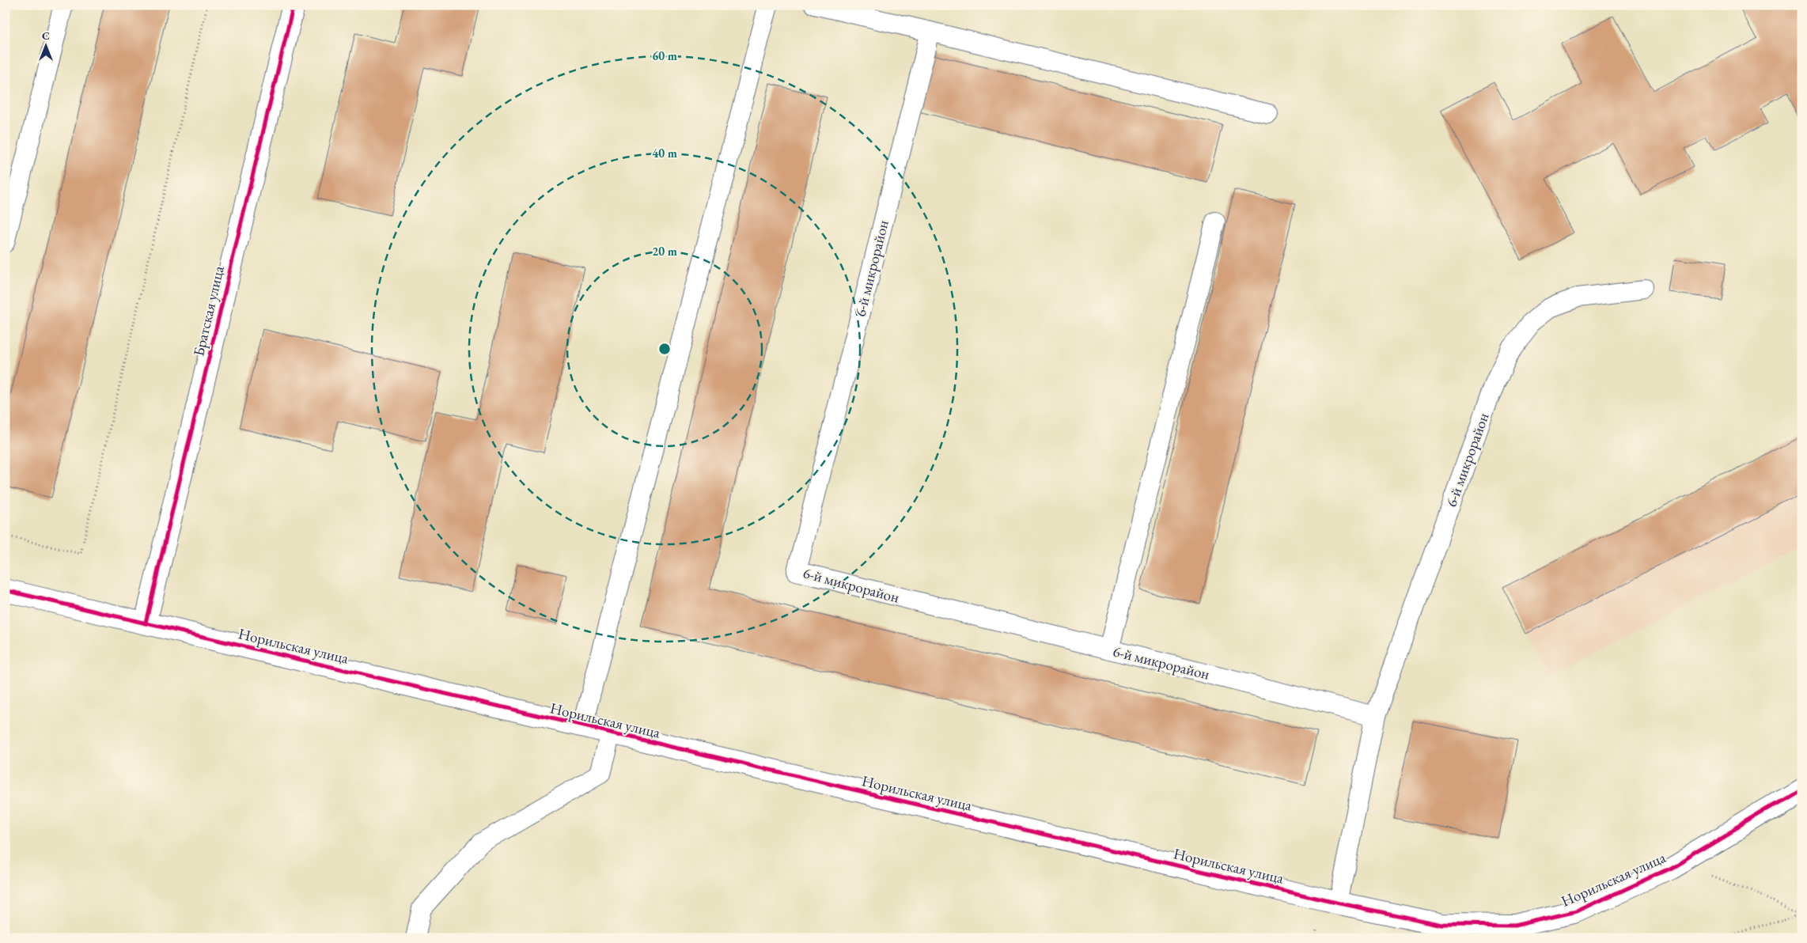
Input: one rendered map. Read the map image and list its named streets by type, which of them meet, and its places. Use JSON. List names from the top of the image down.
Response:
{
  "streets": {
    "street": ["Братская улица", "Норильская улица"],
    "lane": ["6-й микрорайон"]
  },
  "crossings": [
    ["6-й микрорайон", "Норильская улица"],
    ["Братская улица", "Норильская улица"]
  ],
  "north": "top",
  "rings": ["60 m", "40 m", "20 m"]
}
